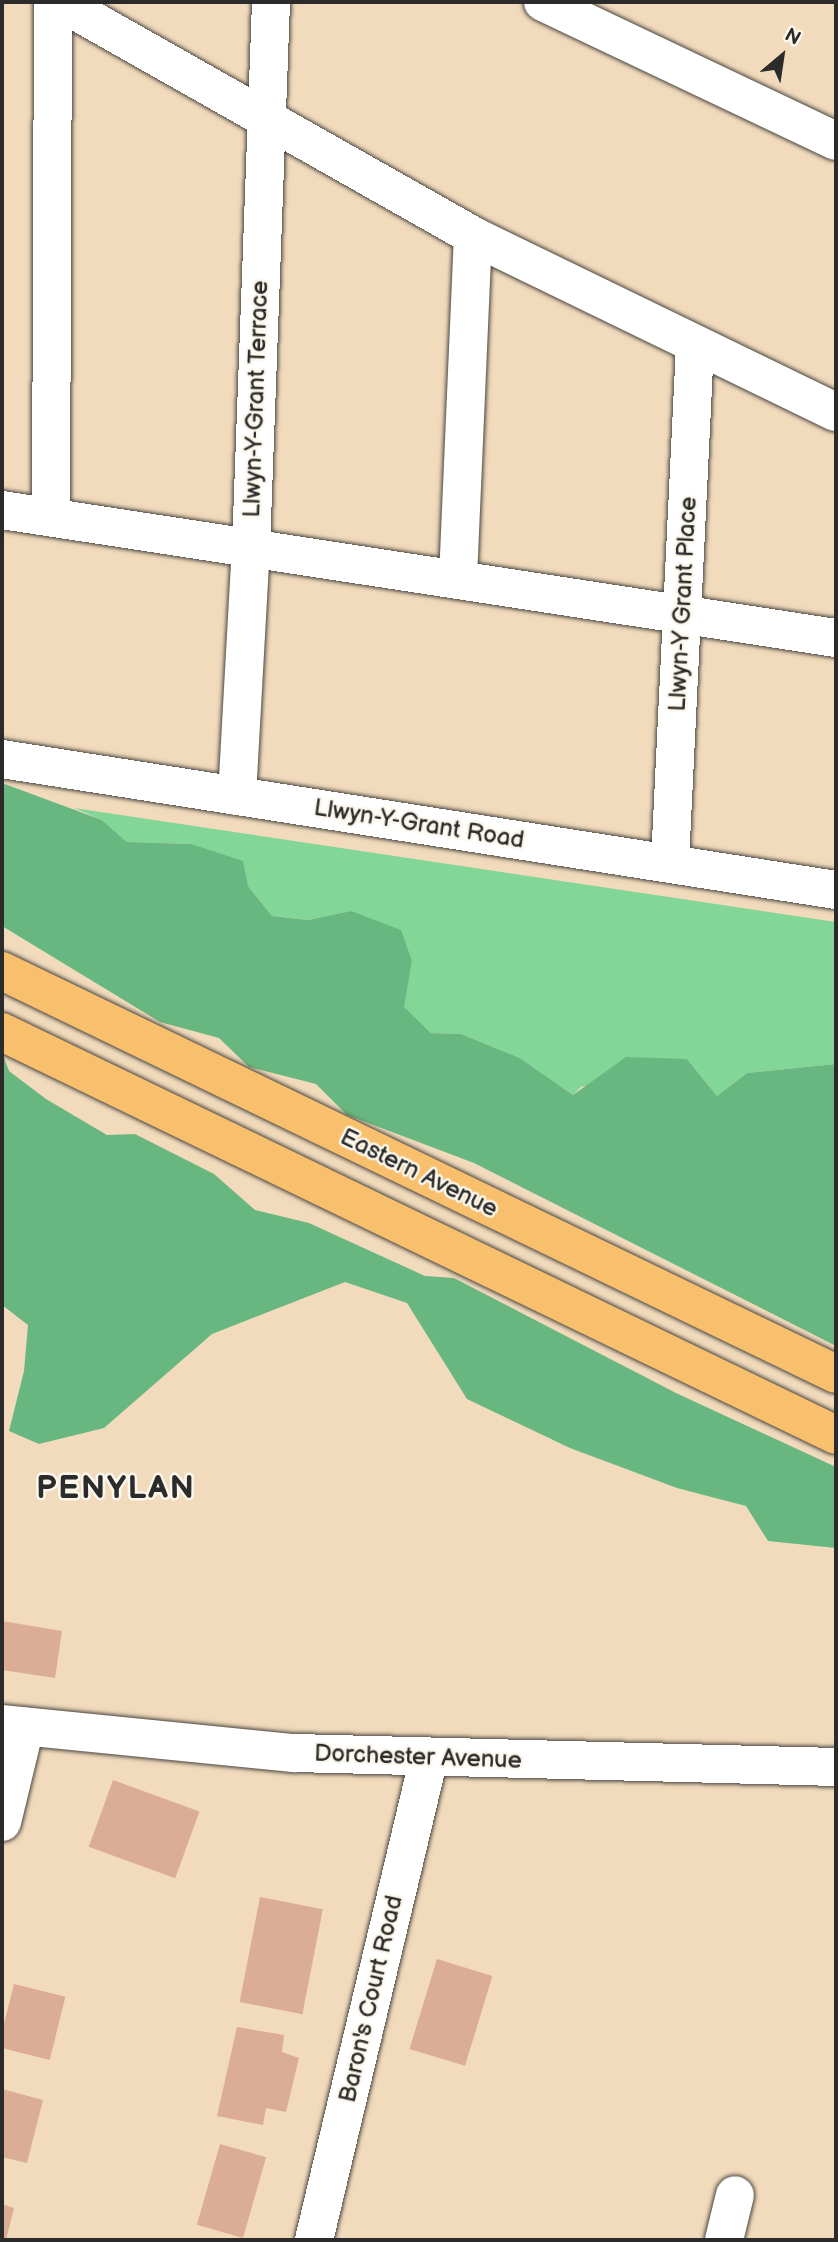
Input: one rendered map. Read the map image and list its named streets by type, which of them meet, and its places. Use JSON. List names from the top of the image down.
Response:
{
  "streets": {
    "highway": ["Eastern Avenue"],
    "street": [
      "Llwyn-Y-Grant Terrace",
      "Llwyn-Y Grant Place",
      "Llwyn-Y-Grant Road",
      "Dorchester Avenue",
      "Baron's Court Road"
    ]
  },
  "crossings": [
    ["Llwyn-Y-Grant Terrace", "Llwyn-Y-Grant Road"],
    ["Llwyn-Y Grant Place", "Llwyn-Y-Grant Road"],
    ["Dorchester Avenue", "Baron's Court Road"]
  ],
  "districts": ["PENYLAN"],
  "north": "top right"
}
